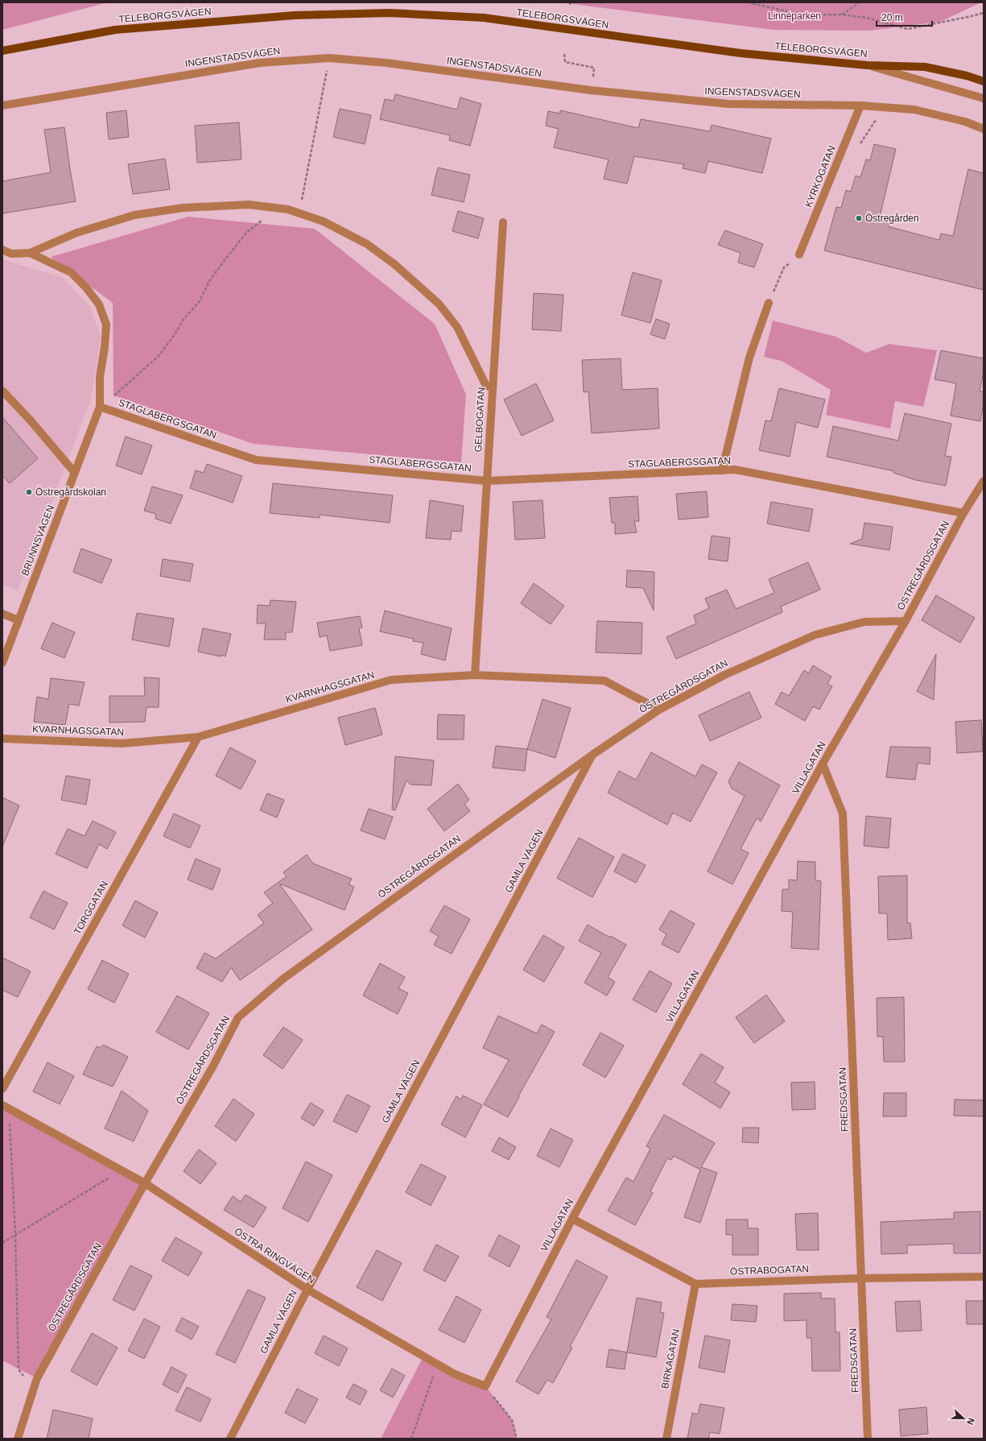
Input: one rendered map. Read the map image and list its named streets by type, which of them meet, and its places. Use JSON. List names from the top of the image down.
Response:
{
  "streets": {
    "main road": ["TELEBORGSVÄGEN"],
    "street": [
      "INGENSTADSVÄGEN",
      "KYRKOGATAN",
      "STAGLABERGSGATAN",
      "GELBOGATAN",
      "BRUNNSVÄGEN",
      "ÖSTREGÅRDSGATAN",
      "KVARNHAGSGATAN",
      "VILLAGATAN",
      "GAMLA VÄGEN",
      "TORGGATAN",
      "FREDSGATAN",
      "ÖSTRA RINGVÄGEN",
      "ÖSTRABOGATAN",
      "BIRKAGATAN"
    ]
  },
  "crossings": [
    ["INGENSTADSVÄGEN", "KYRKOGATAN"],
    ["STAGLABERGSGATAN", "GELBOGATAN"],
    ["STAGLABERGSGATAN", "BRUNNSVÄGEN"],
    ["STAGLABERGSGATAN", "ÖSTREGÅRDSGATAN"],
    ["GELBOGATAN", "KVARNHAGSGATAN"],
    ["ÖSTREGÅRDSGATAN", "KVARNHAGSGATAN"],
    ["ÖSTREGÅRDSGATAN", "VILLAGATAN"],
    ["ÖSTREGÅRDSGATAN", "GAMLA VÄGEN"],
    ["ÖSTREGÅRDSGATAN", "ÖSTRA RINGVÄGEN"],
    ["KVARNHAGSGATAN", "TORGGATAN"],
    ["VILLAGATAN", "FREDSGATAN"],
    ["VILLAGATAN", "ÖSTRA RINGVÄGEN"],
    ["VILLAGATAN", "ÖSTRABOGATAN"],
    ["GAMLA VÄGEN", "ÖSTRA RINGVÄGEN"],
    ["FREDSGATAN", "ÖSTRABOGATAN"],
    ["ÖSTRABOGATAN", "BIRKAGATAN"]
  ],
  "parks": ["Linnéparken"],
  "places": ["Östregården", "Östregårdskolan"],
  "scale_bar": "20 m",
  "north": "right"
}
